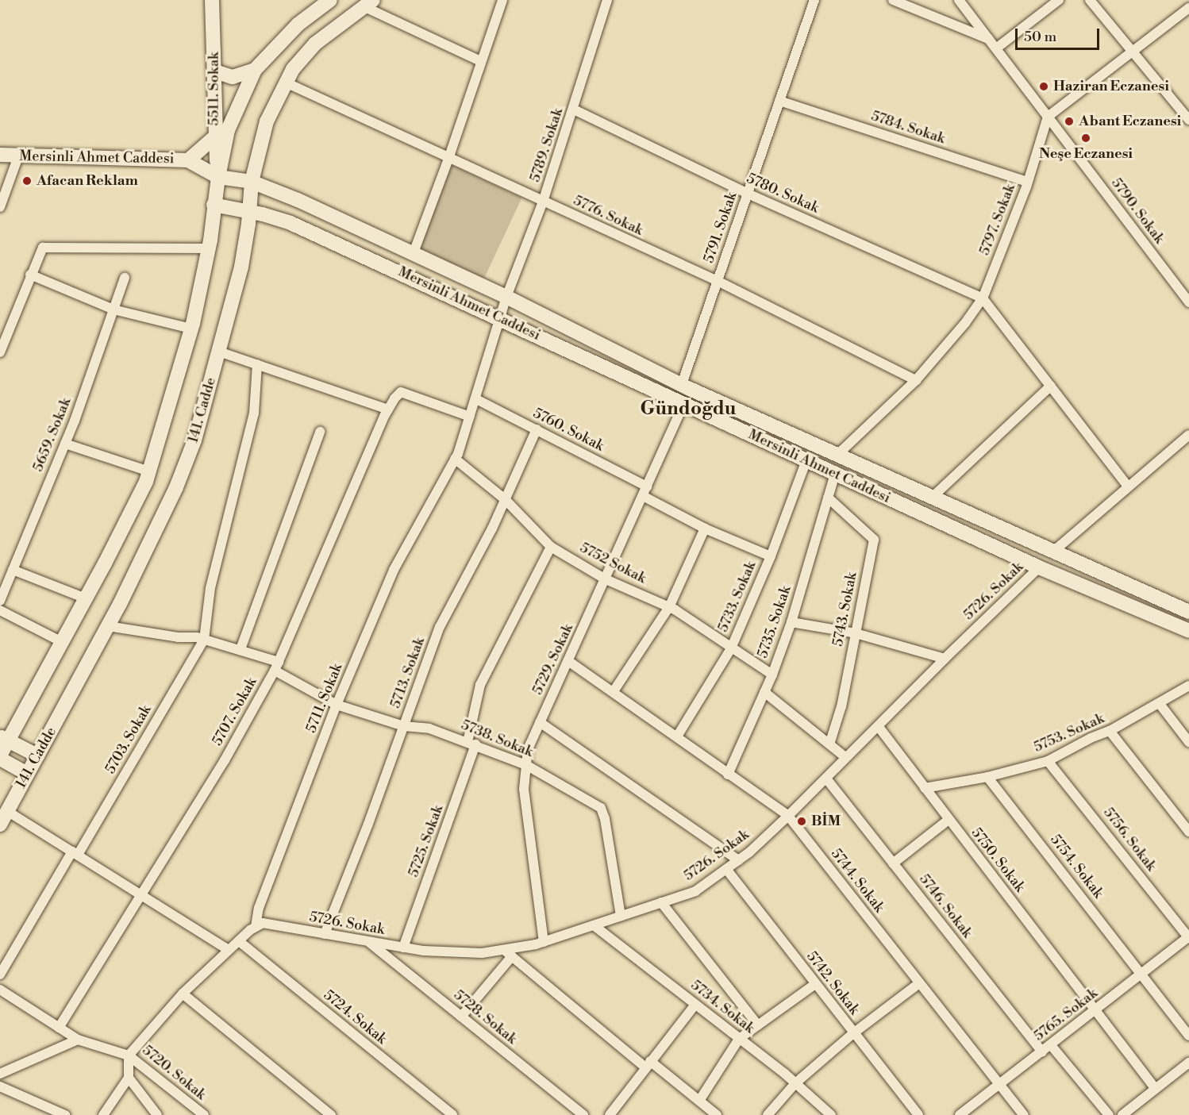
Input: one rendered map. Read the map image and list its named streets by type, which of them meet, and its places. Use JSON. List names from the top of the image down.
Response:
{
  "streets": {
    "street": [
      "5511. Sokak",
      "5784. Sokak",
      "5789. Sokak",
      "Mersinli Ahmet Caddesi",
      "5780. Sokak",
      "5790. Sokak",
      "5776. Sokak",
      "5797. Sokak",
      "5791. Sokak",
      "141. Cadde",
      "5760. Sokak",
      "5659. Sokak",
      "5752 Sokak",
      "5726. Sokak",
      "5733. Sokak",
      "5743. Sokak",
      "5735. Sokak",
      "5729. Sokak",
      "5713. Sokak",
      "5711. Sokak",
      "5707. Sokak",
      "5753. Sokak",
      "5738. Sokak",
      "5703. Sokak",
      "5756. Sokak",
      "5725. Sokak",
      "5750. Sokak",
      "5754. Sokak",
      "5744. Sokak",
      "5746. Sokak",
      "5742. Sokak",
      "5734. Sokak",
      "5765. Sokak",
      "5724. Sokak",
      "5728. Sokak",
      "5720. Sokak"
    ]
  },
  "crossings": [
    ["5511. Sokak", "Mersinli Ahmet Caddesi"],
    ["5784. Sokak", "5797. Sokak"],
    ["5784. Sokak", "5791. Sokak"],
    ["5789. Sokak", "Mersinli Ahmet Caddesi"],
    ["5789. Sokak", "5780. Sokak"],
    ["5789. Sokak", "5776. Sokak"],
    ["5789. Sokak", "5711. Sokak"],
    ["Mersinli Ahmet Caddesi", "5797. Sokak"],
    ["Mersinli Ahmet Caddesi", "5791. Sokak"],
    ["Mersinli Ahmet Caddesi", "141. Cadde"],
    ["Mersinli Ahmet Caddesi", "5726. Sokak"],
    ["Mersinli Ahmet Caddesi", "5733. Sokak"],
    ["Mersinli Ahmet Caddesi", "5735. Sokak"],
    ["Mersinli Ahmet Caddesi", "5729. Sokak"],
    ["Mersinli Ahmet Caddesi", "5711. Sokak"],
    ["5780. Sokak", "5797. Sokak"],
    ["5780. Sokak", "5791. Sokak"],
    ["5790. Sokak", "5797. Sokak"],
    ["5776. Sokak", "5797. Sokak"],
    ["5776. Sokak", "5791. Sokak"],
    ["5776. Sokak", "141. Cadde"],
    ["141. Cadde", "5738. Sokak"],
    ["5760. Sokak", "5733. Sokak"],
    ["5760. Sokak", "5729. Sokak"],
    ["5760. Sokak", "5713. Sokak"],
    ["5760. Sokak", "5711. Sokak"],
    ["5752 Sokak", "5733. Sokak"],
    ["5752 Sokak", "5735. Sokak"],
    ["5752 Sokak", "5729. Sokak"],
    ["5752 Sokak", "5713. Sokak"],
    ["5752 Sokak", "5711. Sokak"],
    ["5752 Sokak", "5725. Sokak"],
    ["5726. Sokak", "5729. Sokak"],
    ["5726. Sokak", "5713. Sokak"],
    ["5726. Sokak", "5711. Sokak"],
    ["5726. Sokak", "5738. Sokak"],
    ["5726. Sokak", "5725. Sokak"],
    ["5726. Sokak", "5750. Sokak"],
    ["5726. Sokak", "5744. Sokak"],
    ["5726. Sokak", "5746. Sokak"],
    ["5726. Sokak", "5742. Sokak"],
    ["5726. Sokak", "5734. Sokak"],
    ["5726. Sokak", "5728. Sokak"],
    ["5733. Sokak", "5744. Sokak"],
    ["5743. Sokak", "5735. Sokak"],
    ["5735. Sokak", "5744. Sokak"],
    ["5729. Sokak", "5738. Sokak"],
    ["5729. Sokak", "5744. Sokak"],
    ["5713. Sokak", "5738. Sokak"],
    ["5711. Sokak", "5707. Sokak"],
    ["5711. Sokak", "5738. Sokak"],
    ["5707. Sokak", "5738. Sokak"],
    ["5707. Sokak", "5720. Sokak"],
    ["5753. Sokak", "5756. Sokak"],
    ["5753. Sokak", "5750. Sokak"],
    ["5753. Sokak", "5754. Sokak"],
    ["5738. Sokak", "5703. Sokak"],
    ["5738. Sokak", "5725. Sokak"],
    ["5756. Sokak", "5765. Sokak"],
    ["5750. Sokak", "5765. Sokak"],
    ["5754. Sokak", "5765. Sokak"],
    ["5744. Sokak", "5765. Sokak"],
    ["5746. Sokak", "5765. Sokak"]
  ],
  "districts": ["Gündoğdu"],
  "places": [
    "Haziran Eczanesi",
    "Abant Eczanesi",
    "Neşe Eczanesi",
    "Afacan Reklam",
    "BİM"
  ],
  "scale_bar": "50 m"
}
